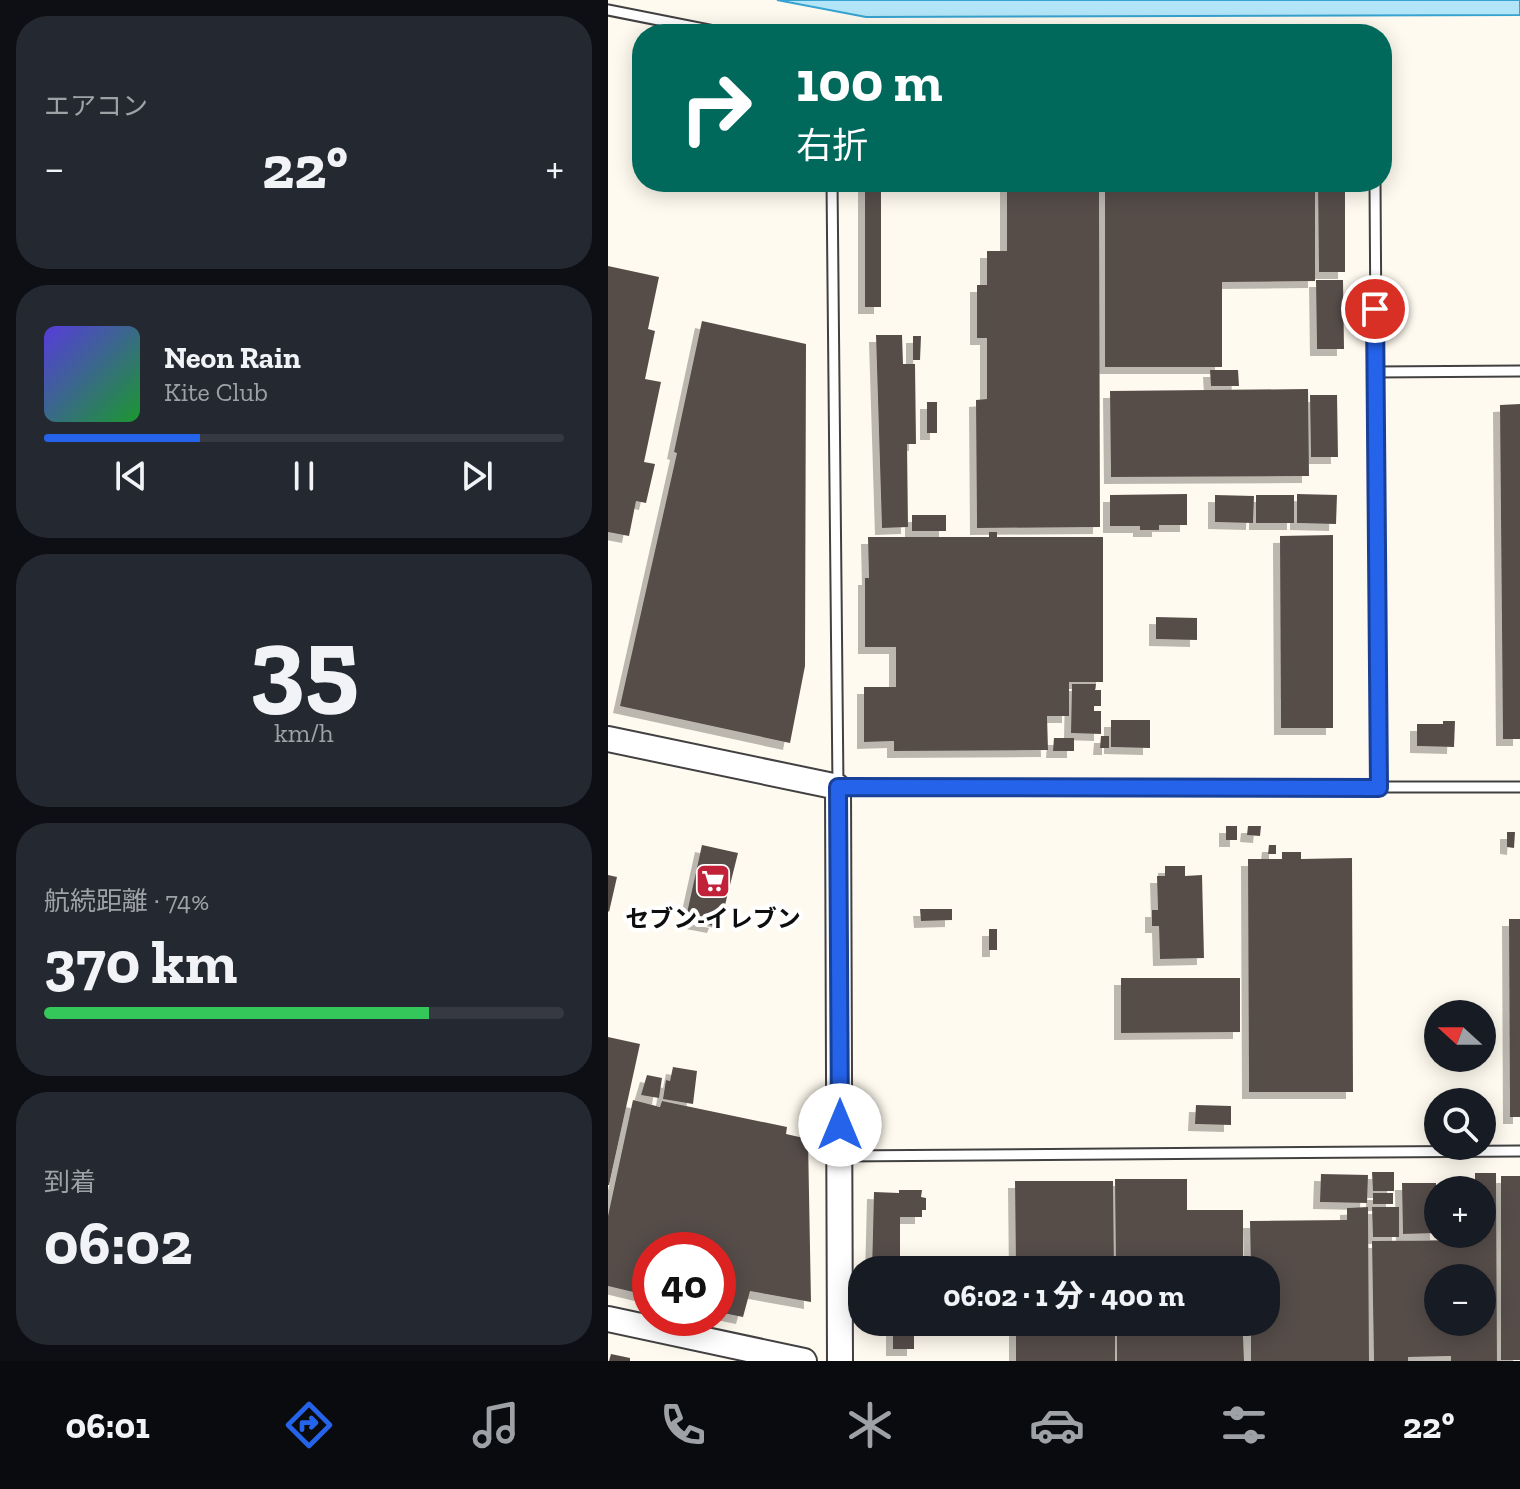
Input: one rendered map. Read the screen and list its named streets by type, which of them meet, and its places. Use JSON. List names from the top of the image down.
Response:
{
  "places": {
    "supermarket": ["セブン-イレブン"]
  },
  "north": "left",
  "page": {
    "tile": [
      "エアコン",
      ["35", "km/h"],
      ["航続距離 · 74%", "370 km"],
      ["到着", "06:02"]
    ],
    "turn": ["100 m", "右折"],
    "heat": ["−", "22°", "+"],
    "song": ["Neon Rain", "Kite Club"],
    "map_buttons": ["+", "−"],
    "limit": "40",
    "trip": "06:02 · 1 分 · 400 m",
    "tabs": ["06:01", "22°"]
  }
}
